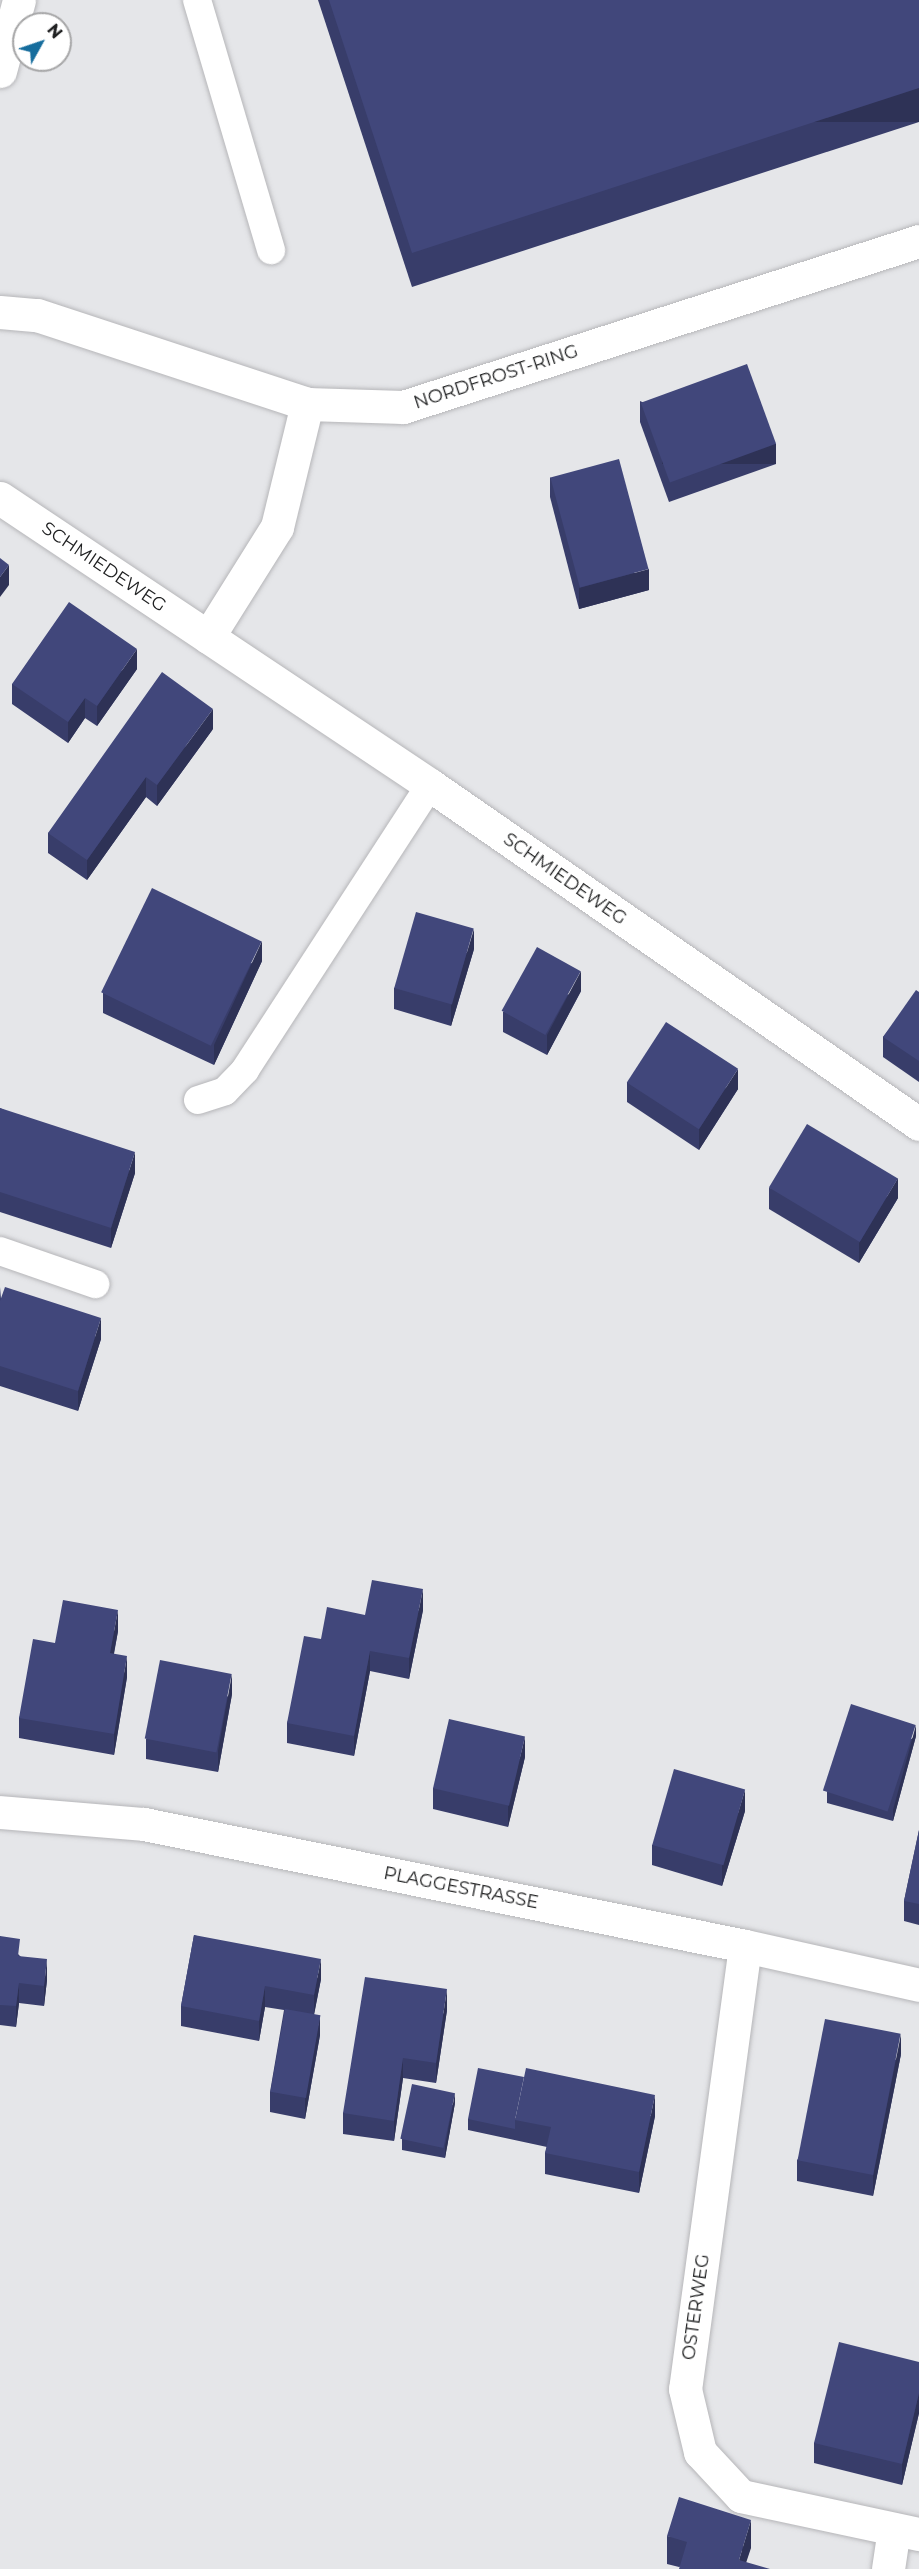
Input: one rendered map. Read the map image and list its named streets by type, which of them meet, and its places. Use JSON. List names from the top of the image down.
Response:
{
  "streets": {
    "street": [
      "NORDFROST-RING",
      "SCHMIEDEWEG",
      "PLAGGESTRASSE",
      "OSTERWEG"
    ]
  },
  "crossings": [
    ["PLAGGESTRASSE", "OSTERWEG"]
  ],
  "north": "top right"
}
